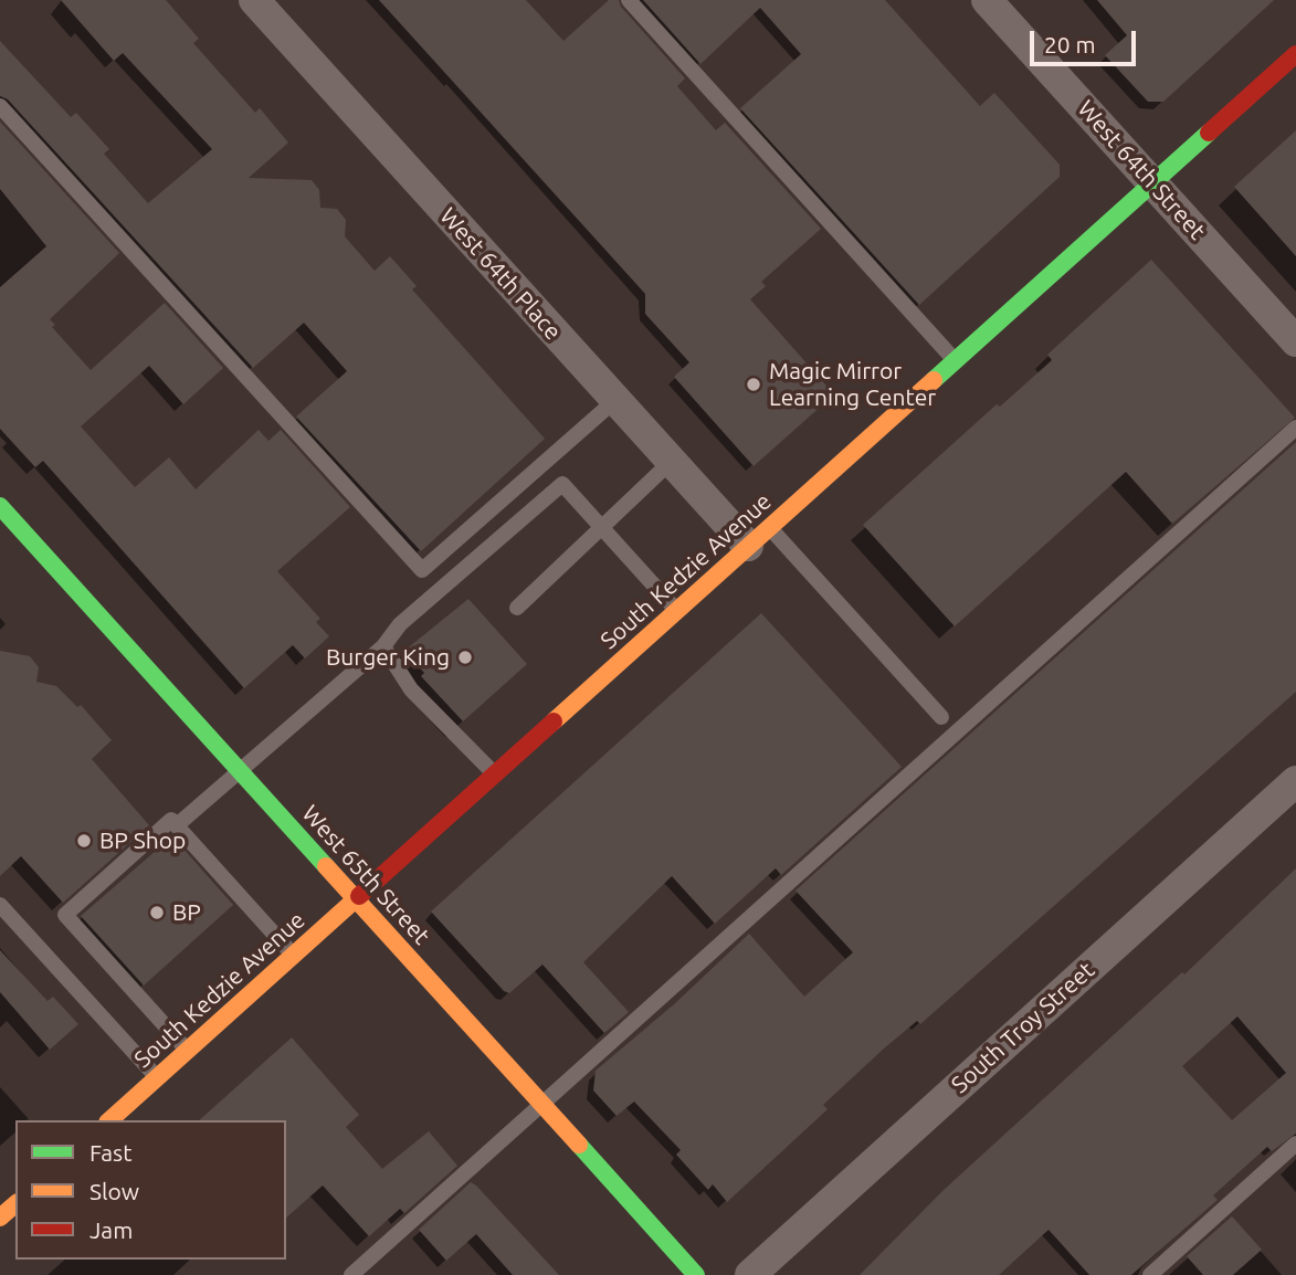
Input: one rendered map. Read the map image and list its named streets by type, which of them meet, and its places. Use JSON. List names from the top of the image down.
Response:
{
  "streets": {
    "main road": ["South Kedzie Avenue", "West 65th Street"],
    "street": ["West 64th Street", "West 64th Place", "South Troy Street"]
  },
  "crossings": [
    ["West 64th Street", "South Kedzie Avenue"],
    ["West 64th Place", "South Kedzie Avenue"],
    ["South Kedzie Avenue", "West 65th Street"]
  ],
  "places": [
    "Magic Mirror Learning Center",
    "Burger King",
    "BP Shop",
    "BP"
  ],
  "legend": ["Fast", "Slow", "Jam"],
  "scale_bar": "20 m"
}
